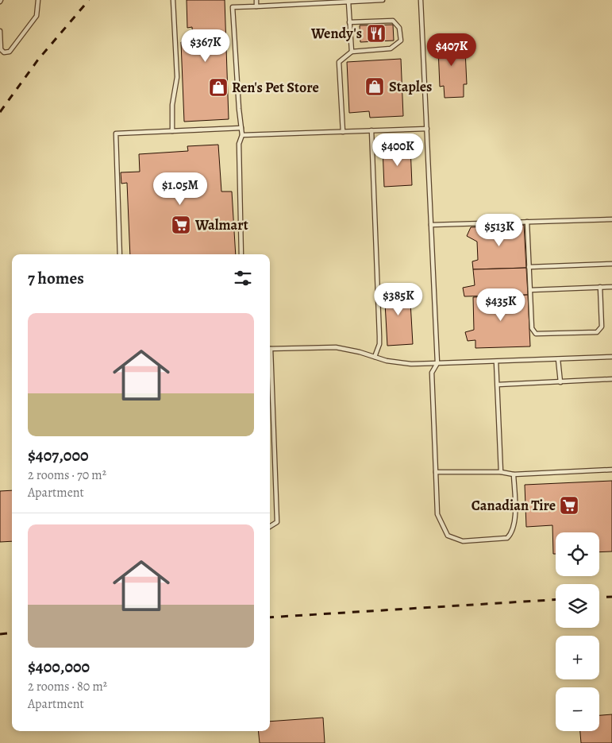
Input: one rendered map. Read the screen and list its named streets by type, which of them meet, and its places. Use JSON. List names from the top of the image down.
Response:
{
  "places": {
    "restaurant": ["Wendy's"],
    "shop": ["Staples", "Ren's Pet Store"],
    "supermarket": ["Walmart", "Canadian Tire"]
  },
  "page": {
    "price": [
      "$367K",
      "$407K",
      "$400K",
      "$1.05M",
      "$513K",
      "$385K",
      "$435K"
    ],
    "heading": "7 homes",
    "list": [
      {
        "name": "$407,000",
        "note": "2 rooms · 70 m² · Apartment"
      },
      {
        "name": "$400,000",
        "note": "2 rooms · 80 m² · Apartment"
      }
    ],
    "map_buttons": ["+", "−"]
  }
}
